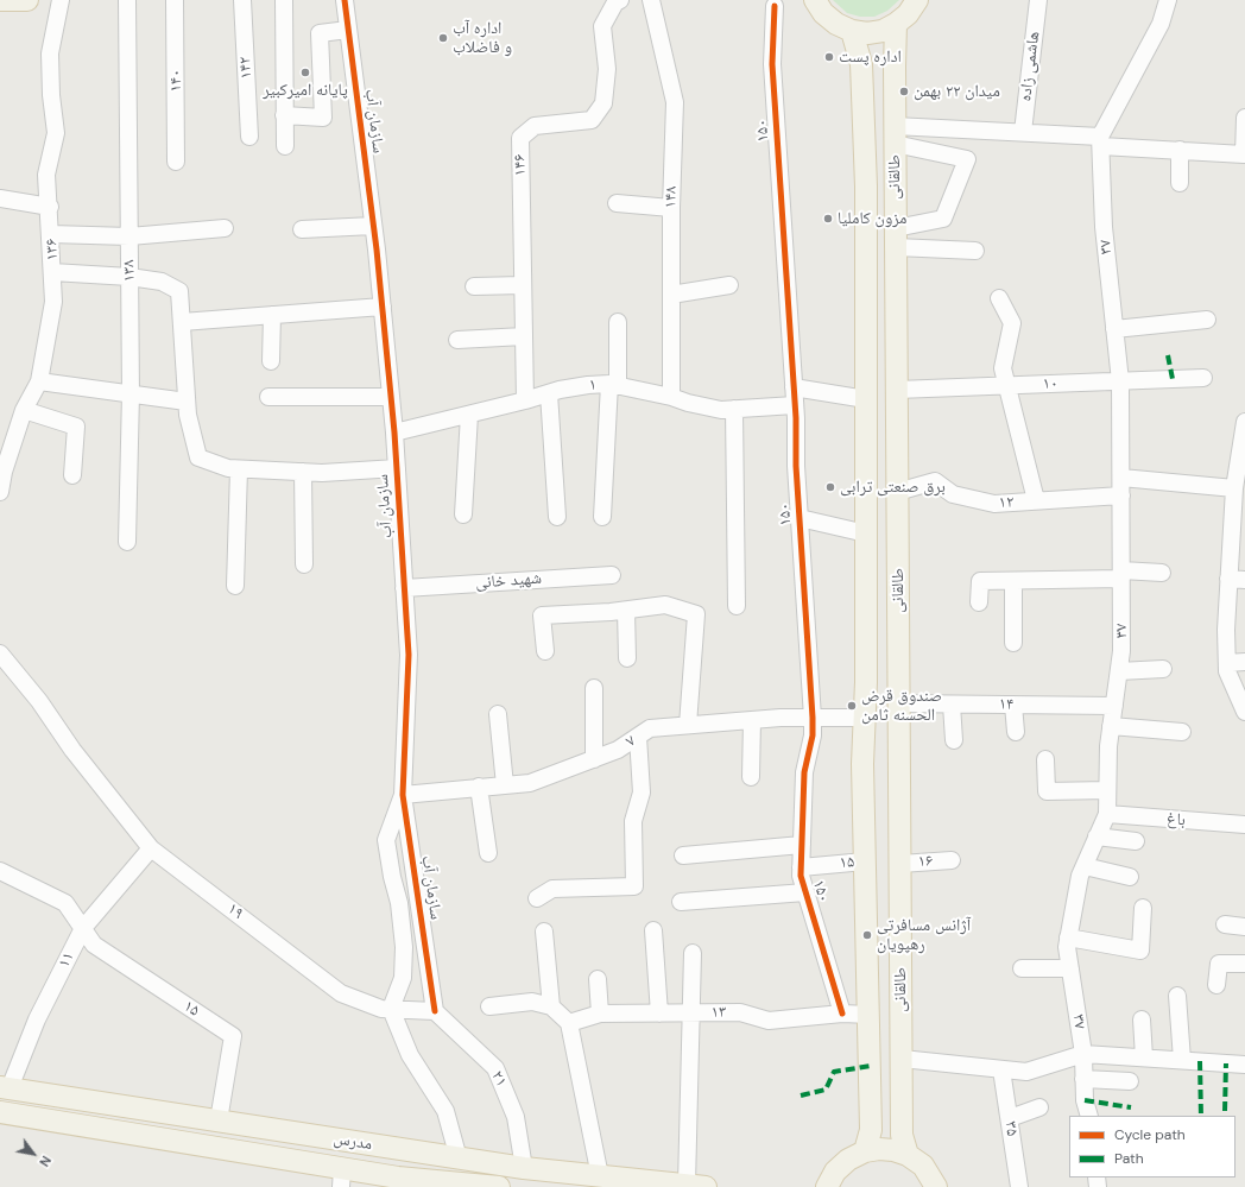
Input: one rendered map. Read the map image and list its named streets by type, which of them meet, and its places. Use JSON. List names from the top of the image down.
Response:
{
  "streets": {
    "main road": ["طالقانی", "مدرس"],
    "street": [
      "هاشمی زاده",
      "۱۴۲",
      "۱۴۰",
      "سازمان آب",
      "۱۵۰",
      "۱۴۶",
      "۱۴۸",
      "۳۷",
      "۱۳۶",
      "۱۳۸",
      "۱۰",
      "۱",
      "۱۲",
      "شهید خانی",
      "۱۴",
      "۷",
      "باغ",
      "۱۶",
      "۱۵",
      "۱۹",
      "۱۱",
      "۱۳",
      "۲۱",
      "۳۵"
    ]
  },
  "crossings": [
    ["سازمان آب", "۱"],
    ["سازمان آب", "شهید خانی"],
    ["سازمان آب", "۷"],
    ["سازمان آب", "۱۹"],
    ["سازمان آب", "۲۱"],
    ["۱۵۰", "۱"],
    ["۱۵۰", "۷"],
    ["۱۵۰", "۱۵"],
    ["۱۵۰", "۱۳"],
    ["۱۴۶", "۱"],
    ["طالقانی", "۱۰"],
    ["طالقانی", "۱۲"],
    ["طالقانی", "۱۴"],
    ["طالقانی", "۷"],
    ["طالقانی", "۱۶"],
    ["طالقانی", "۱۵"],
    ["طالقانی", "۱۳"],
    ["۱۴۸", "۱"],
    ["۳۷", "۱۰"],
    ["۳۷", "۱۲"],
    ["۳۷", "۱۴"],
    ["۳۷", "باغ"],
    ["۱۵", "۱۱"],
    ["۱۵", "مدرس"],
    ["۱۹", "۱۱"],
    ["۱۹", "۲۱"],
    ["۱۱", "مدرس"],
    ["۲۱", "مدرس"]
  ],
  "places": [
    "اداره آب و فاضلاب",
    "اداره پست",
    "پایانه امیرکبیر",
    "میدان ۲۲ بهمن",
    "مزون کاملیا",
    "برق صنعتی ترابی",
    "صندوق قرض الحسنه ثامن",
    "آژانس مسافرتی رهپویان"
  ],
  "legend": ["Cycle path", "Path"],
  "north": "bottom right"
}
